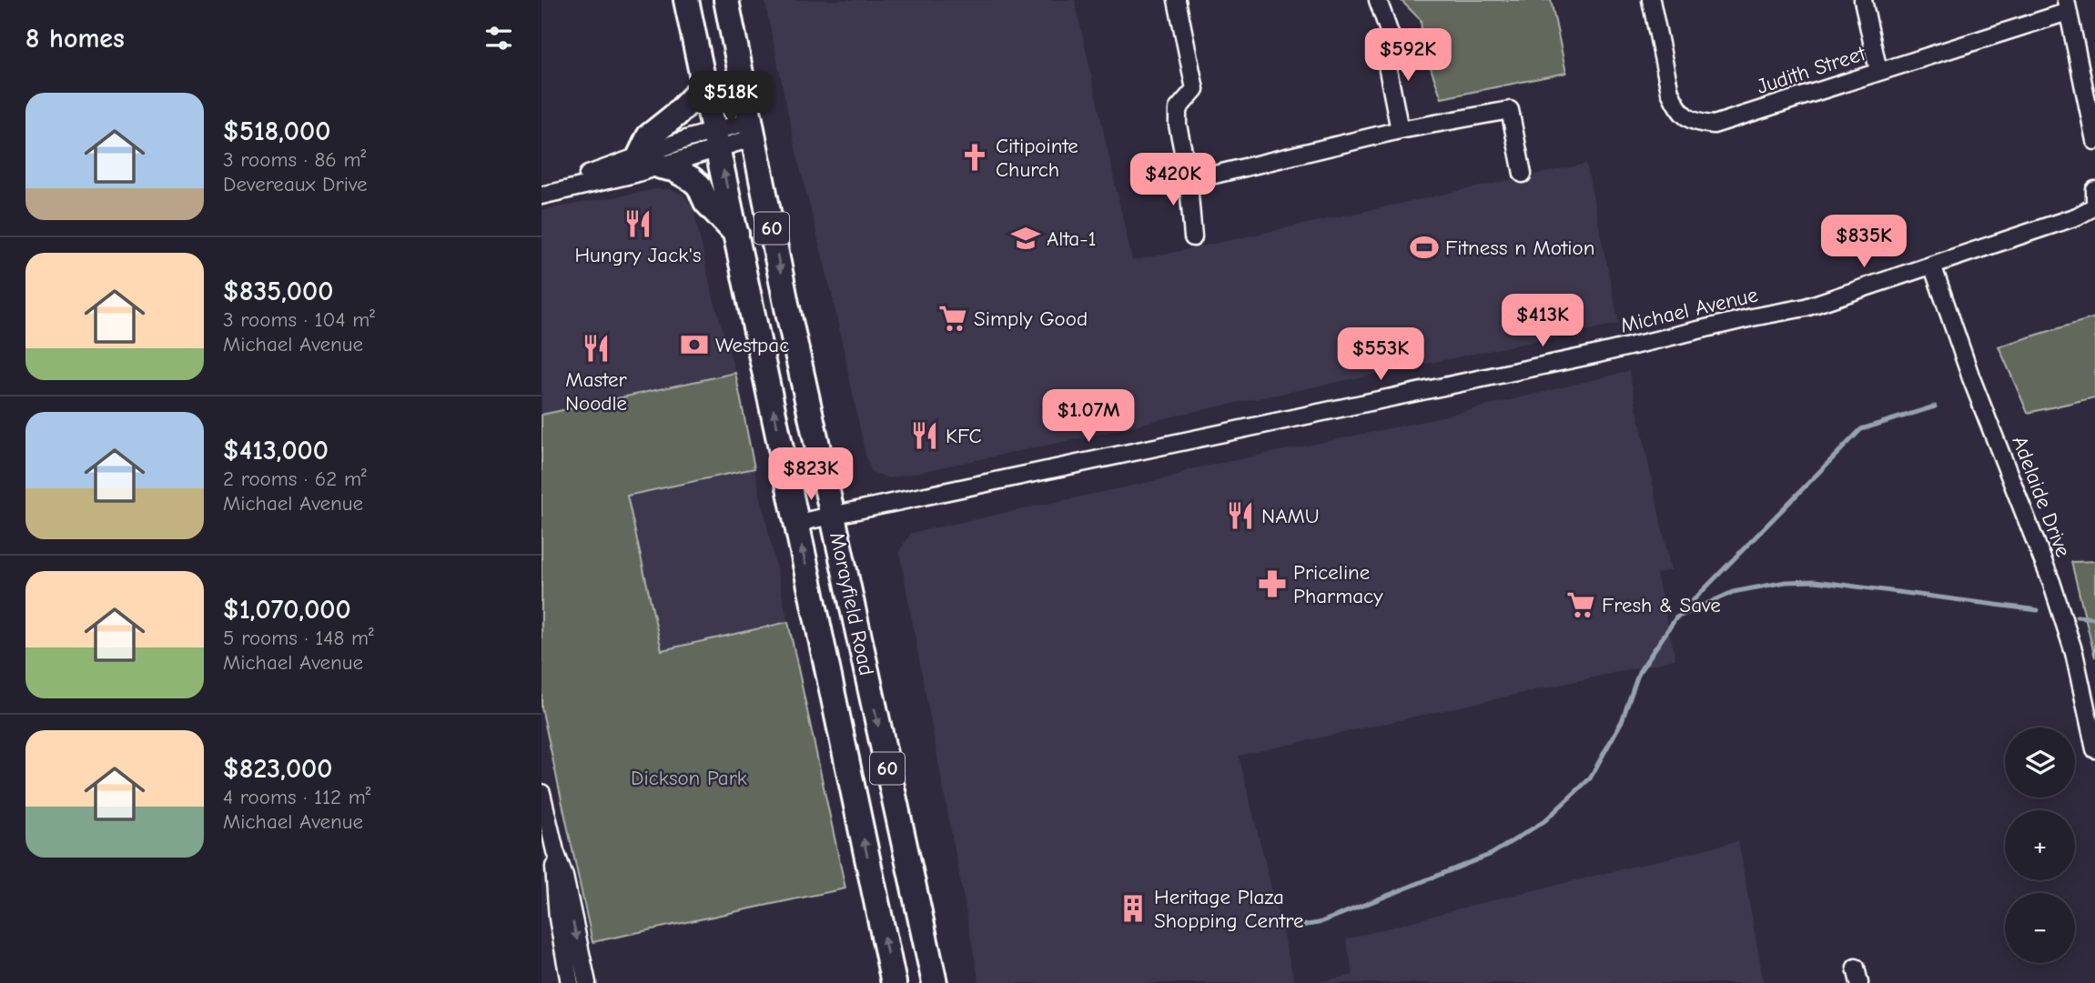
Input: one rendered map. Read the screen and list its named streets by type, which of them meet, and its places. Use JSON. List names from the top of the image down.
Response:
{
  "streets": {
    "main road": ["60", "Morayfield Road"],
    "street": ["Judith Street", "Michael Avenue", "Adelaide Drive"]
  },
  "crossings": [
    ["Michael Avenue", "Adelaide Drive"],
    ["Michael Avenue", "Morayfield Road"]
  ],
  "parks": ["Dickson Park"],
  "places": {
    "church": ["Citipointe Church"],
    "restaurant": [
      "Hungry Jack's",
      "Master Noodle",
      "KFC",
      "NAMU"
    ],
    "school or university": ["Alta-1"],
    "sports": ["Fitness n Motion"],
    "supermarket": ["Simply Good", "Fresh & Save"],
    "bank": ["Westpac"],
    "pharmacy": ["Priceline Pharmacy"],
    "building": ["Heritage Plaza Shopping Centre"]
  },
  "page": {
    "heading": "8 homes",
    "price": [
      "$592K",
      "$518K",
      "$420K",
      "$835K",
      "$413K",
      "$553K",
      "$1.07M",
      "$823K"
    ],
    "list": [
      {
        "name": "$518,000",
        "note": "3 rooms · 86 m² · Devereaux Drive"
      },
      {
        "name": "$835,000",
        "note": "3 rooms · 104 m² · Michael Avenue"
      },
      {
        "name": "$413,000",
        "note": "2 rooms · 62 m² · Michael Avenue"
      },
      {
        "name": "$1,070,000",
        "note": "5 rooms · 148 m² · Michael Avenue"
      },
      {
        "name": "$823,000",
        "note": "4 rooms · 112 m² · Michael Avenue"
      }
    ],
    "map_buttons": ["+", "−"]
  }
}
